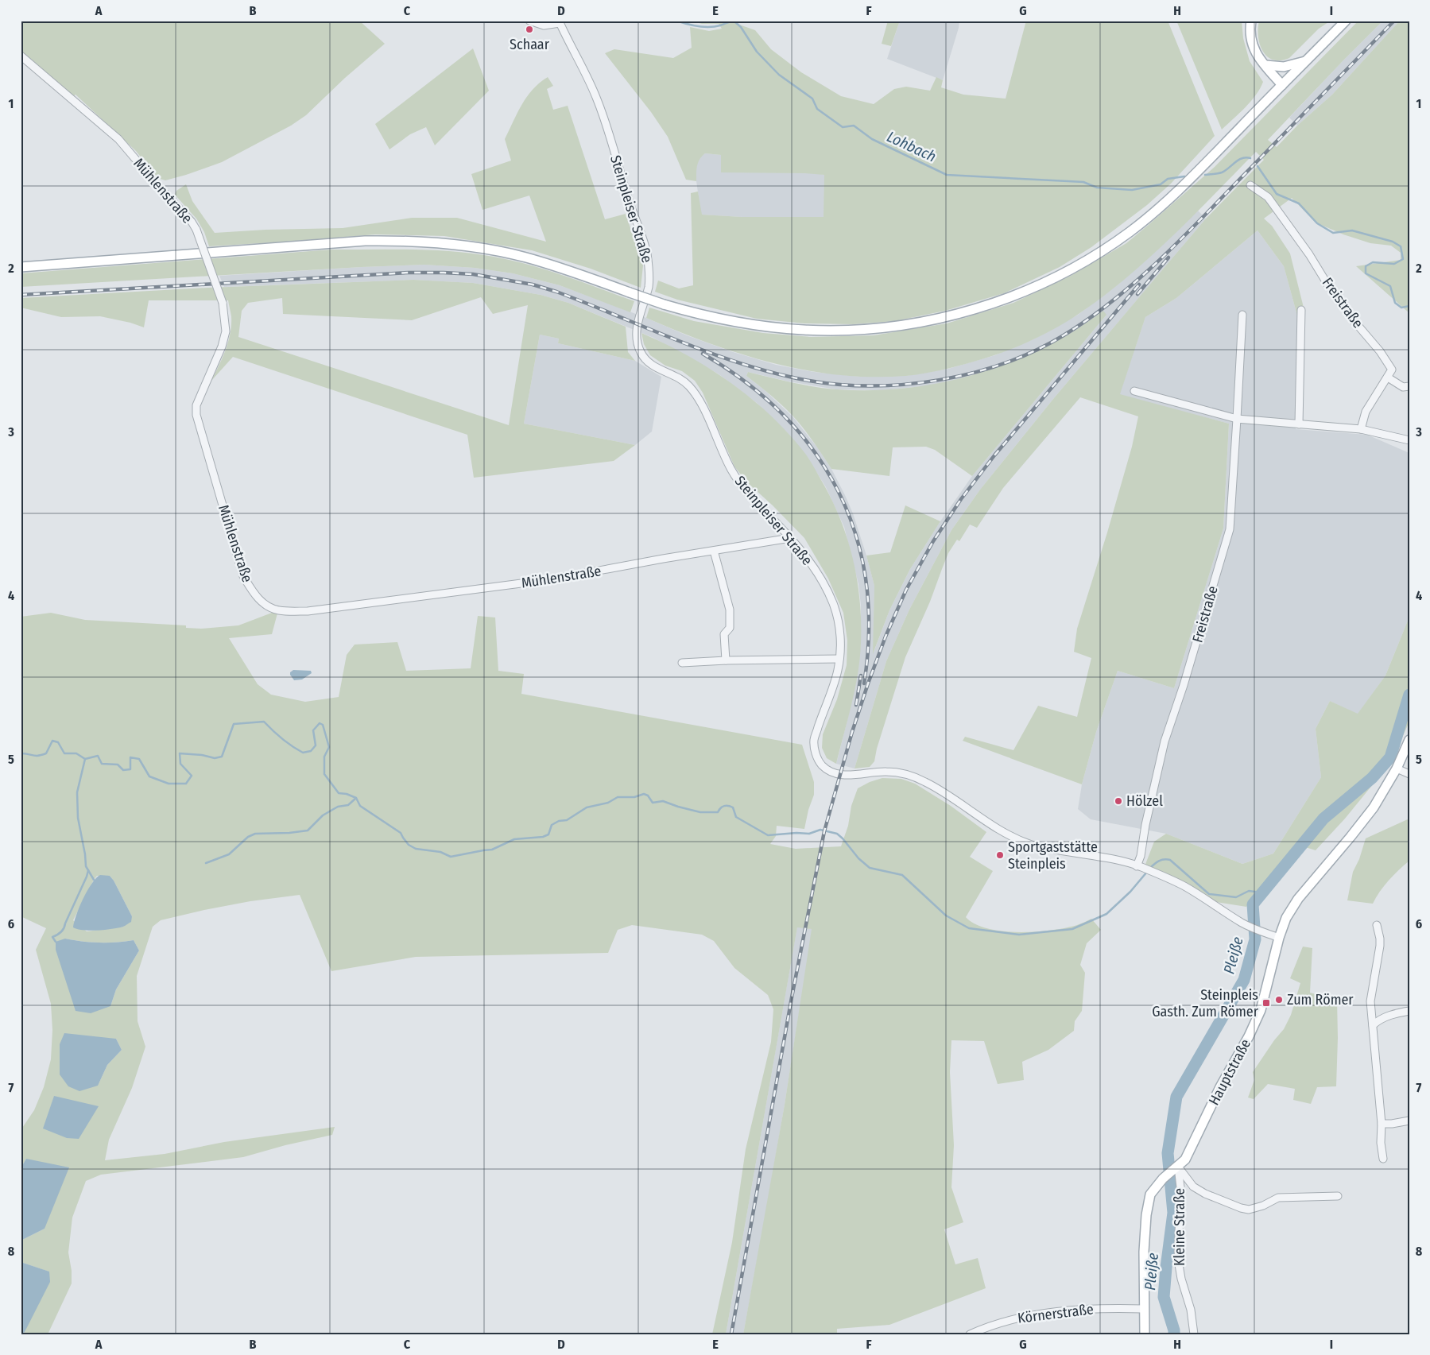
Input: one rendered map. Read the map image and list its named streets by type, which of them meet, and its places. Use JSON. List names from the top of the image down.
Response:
{
  "streets": {
    "main road": ["Hauptstraße"],
    "street": [
      "Mühlenstraße",
      "Steinpleiser Straße",
      "Freistraße",
      "Kleine Straße",
      "Körnerstraße"
    ]
  },
  "crossings": [
    ["Mühlenstraße", "Steinpleiser Straße"],
    ["Steinpleiser Straße", "Freistraße"],
    ["Hauptstraße", "Kleine Straße"],
    ["Hauptstraße", "Körnerstraße"]
  ],
  "water": ["Lohbach", "Pleiße"],
  "places": {
    "other": [
      "Schaar",
      "Hölzel",
      "Sportgaststätte Steinpleis",
      "Zum Römer"
    ],
    "transit": ["Steinpleis Gasth. Zum Römer"]
  },
  "grid": {
    "columns": [
      "A",
      "B",
      "C",
      "D",
      "E",
      "F",
      "G",
      "H",
      "I"
    ],
    "rows": [
      "1",
      "2",
      "3",
      "4",
      "5",
      "6",
      "7",
      "8"
    ]
  }
}
